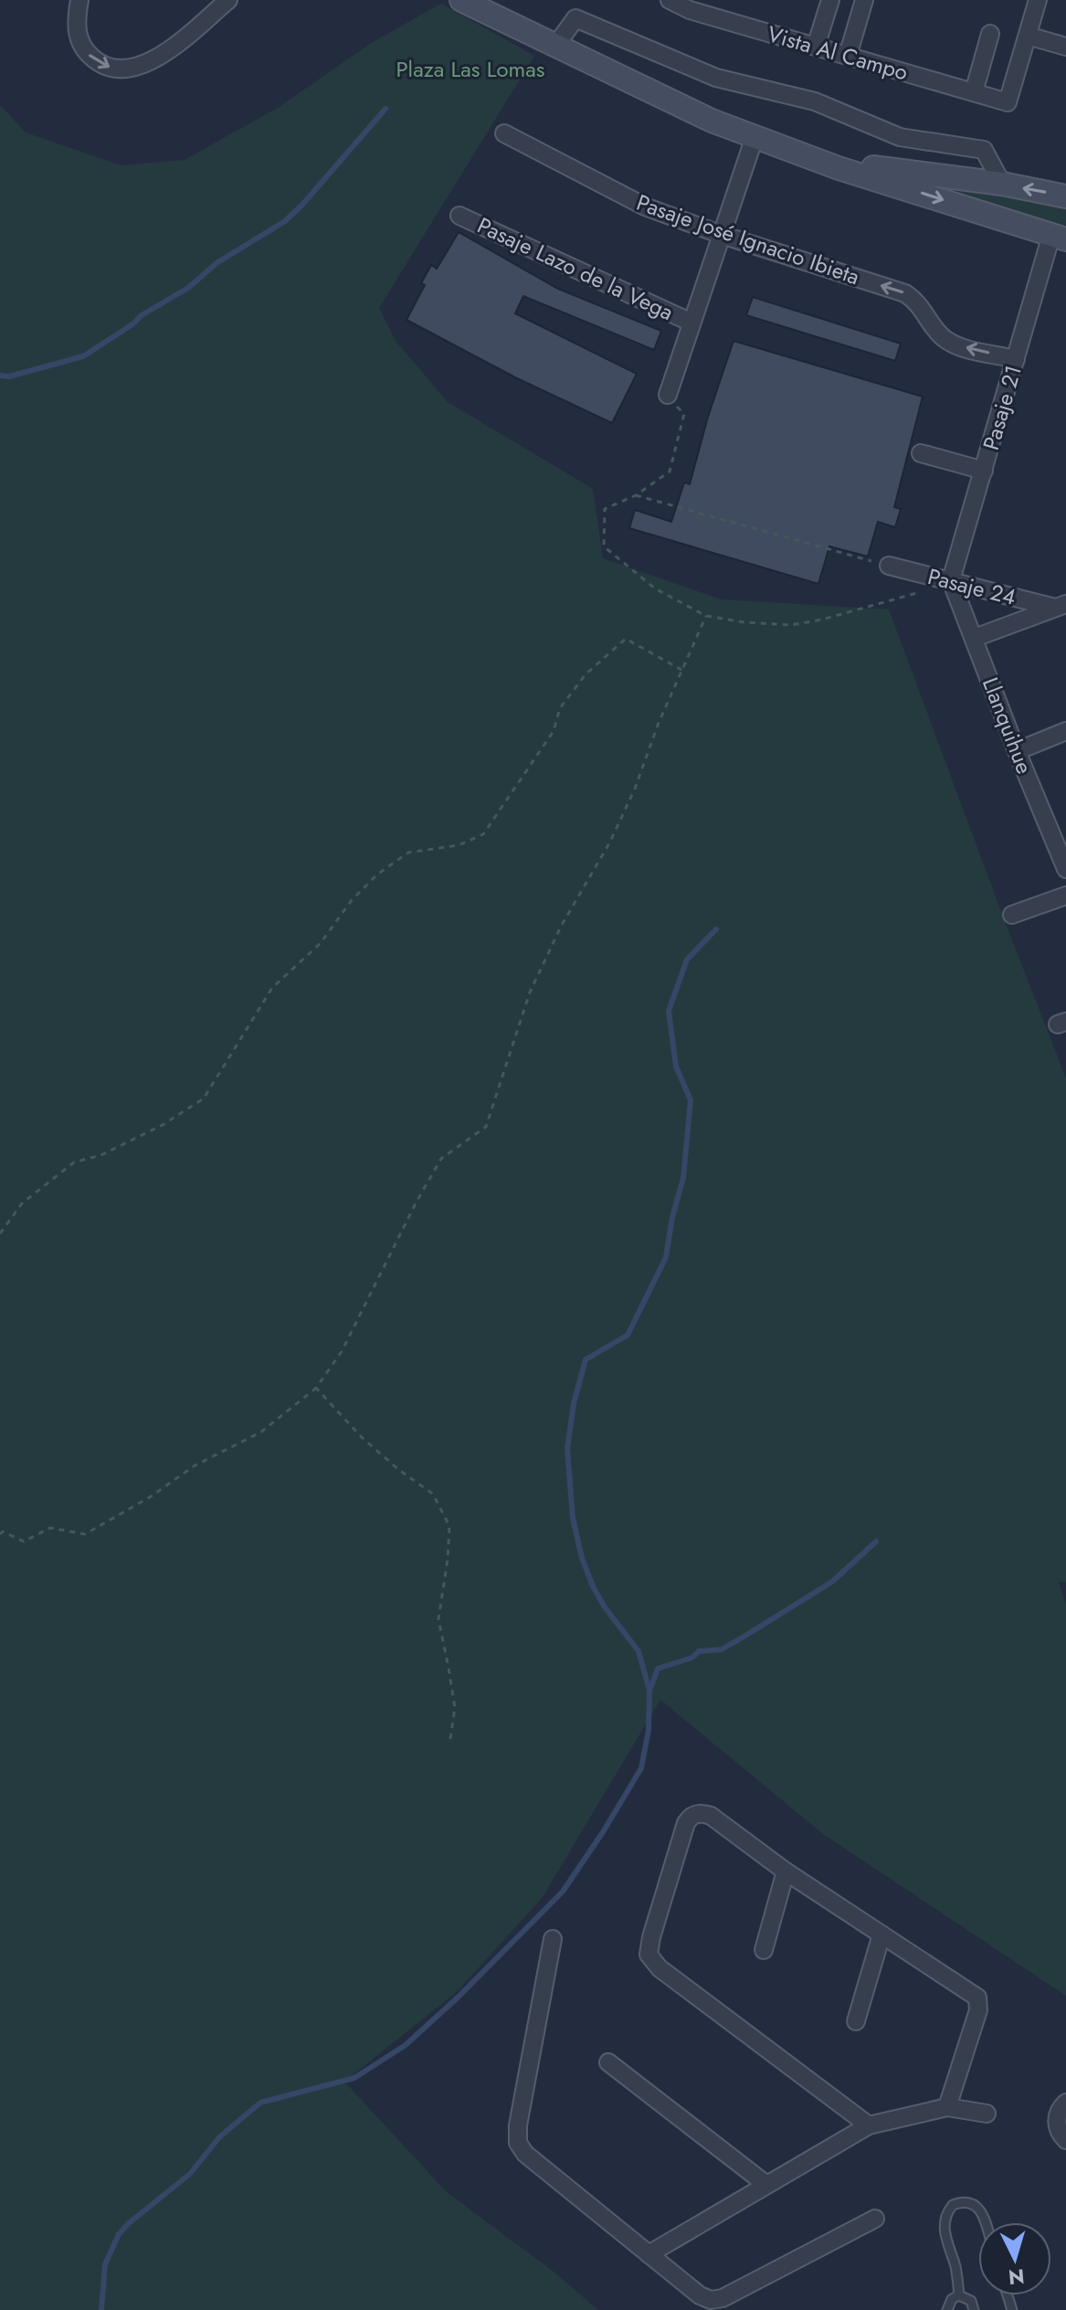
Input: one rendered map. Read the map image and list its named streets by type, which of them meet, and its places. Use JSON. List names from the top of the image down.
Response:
{
  "streets": {
    "street": [
      "Vista Al Campo",
      "Pasaje José Ignacio Ibieta",
      "Pasaje Lazo de la Vega",
      "Pasaje 21",
      "Pasaje 24",
      "Llanquihue"
    ]
  },
  "crossings": [
    ["Pasaje José Ignacio Ibieta", "Pasaje 21"],
    ["Pasaje 21", "Pasaje 24"],
    ["Pasaje 21", "Llanquihue"],
    ["Pasaje 24", "Llanquihue"]
  ],
  "parks": ["Plaza Las Lomas"],
  "north": "bottom"
}
